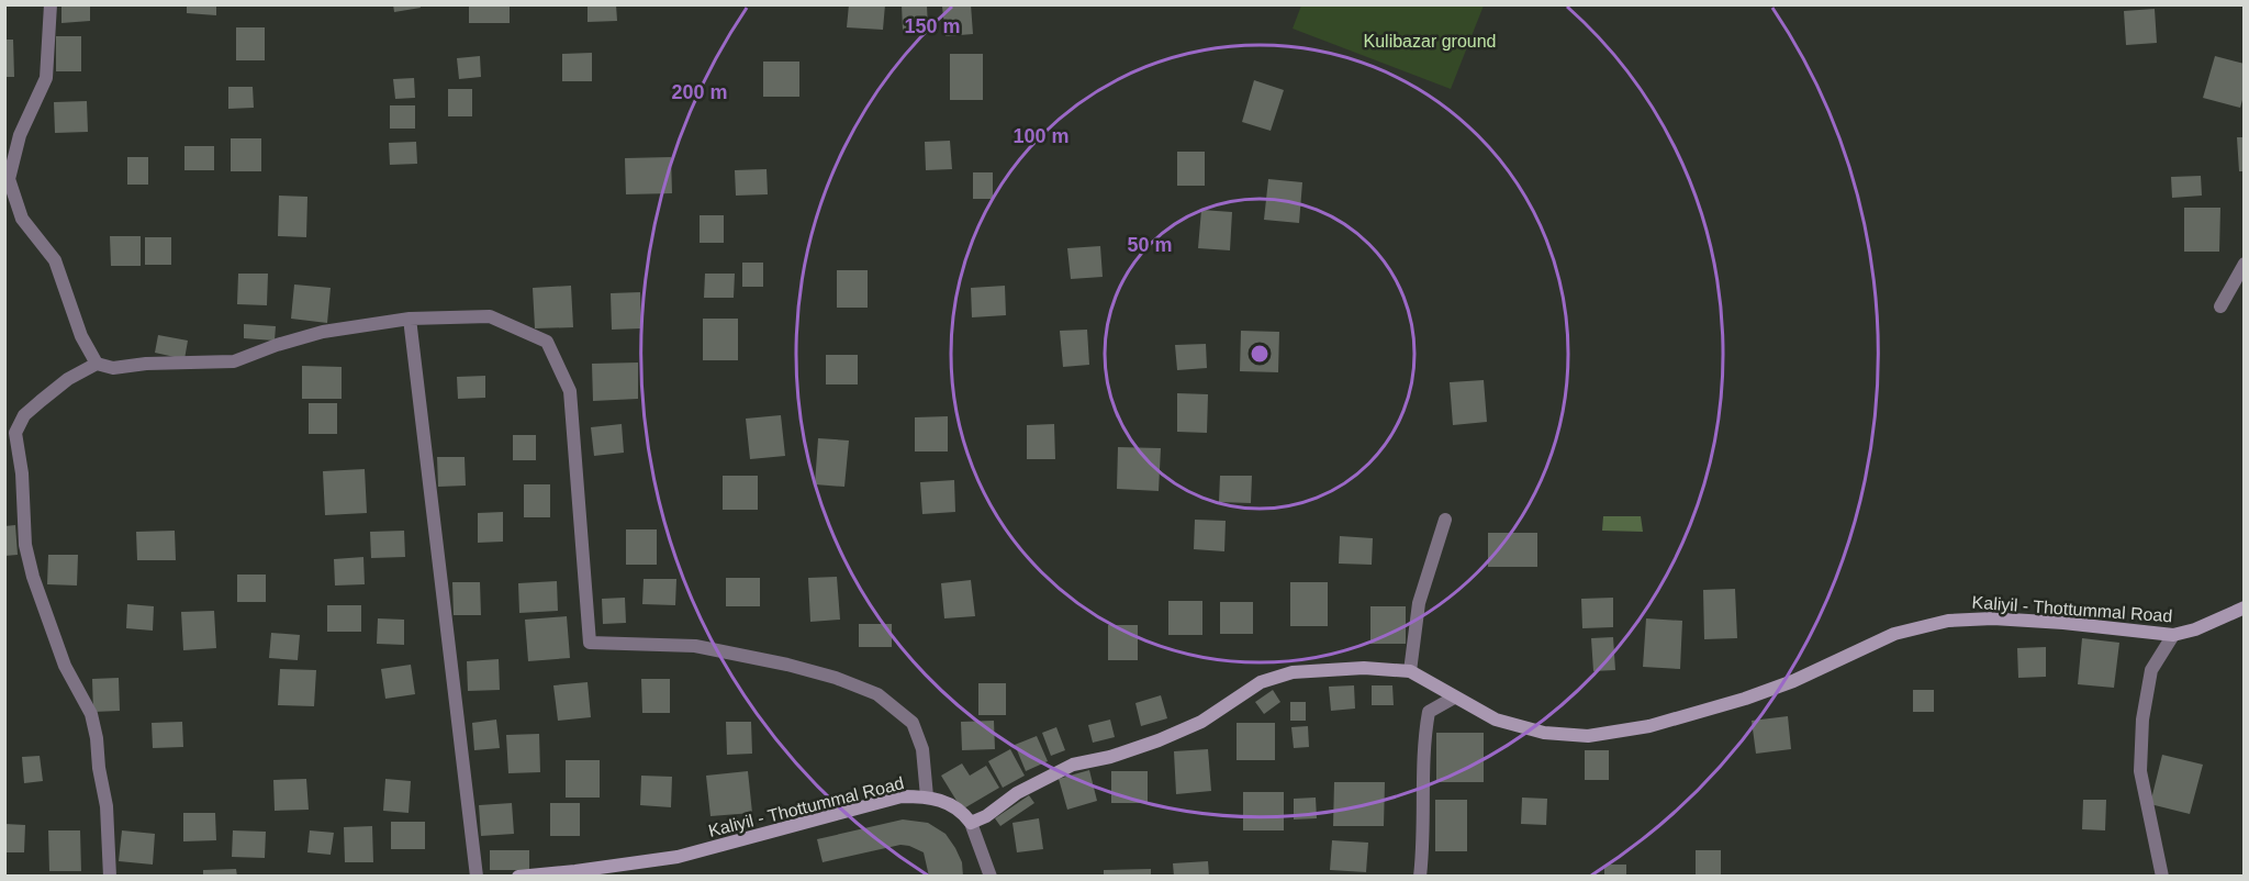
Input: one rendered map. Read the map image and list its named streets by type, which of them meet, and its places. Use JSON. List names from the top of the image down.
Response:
{
  "streets": {
    "main road": ["Kaliyil - Thottummal Road"]
  },
  "parks": ["Kulibazar ground"],
  "rings": [
    "150 m",
    "200 m",
    "100 m",
    "50 m"
  ]
}
